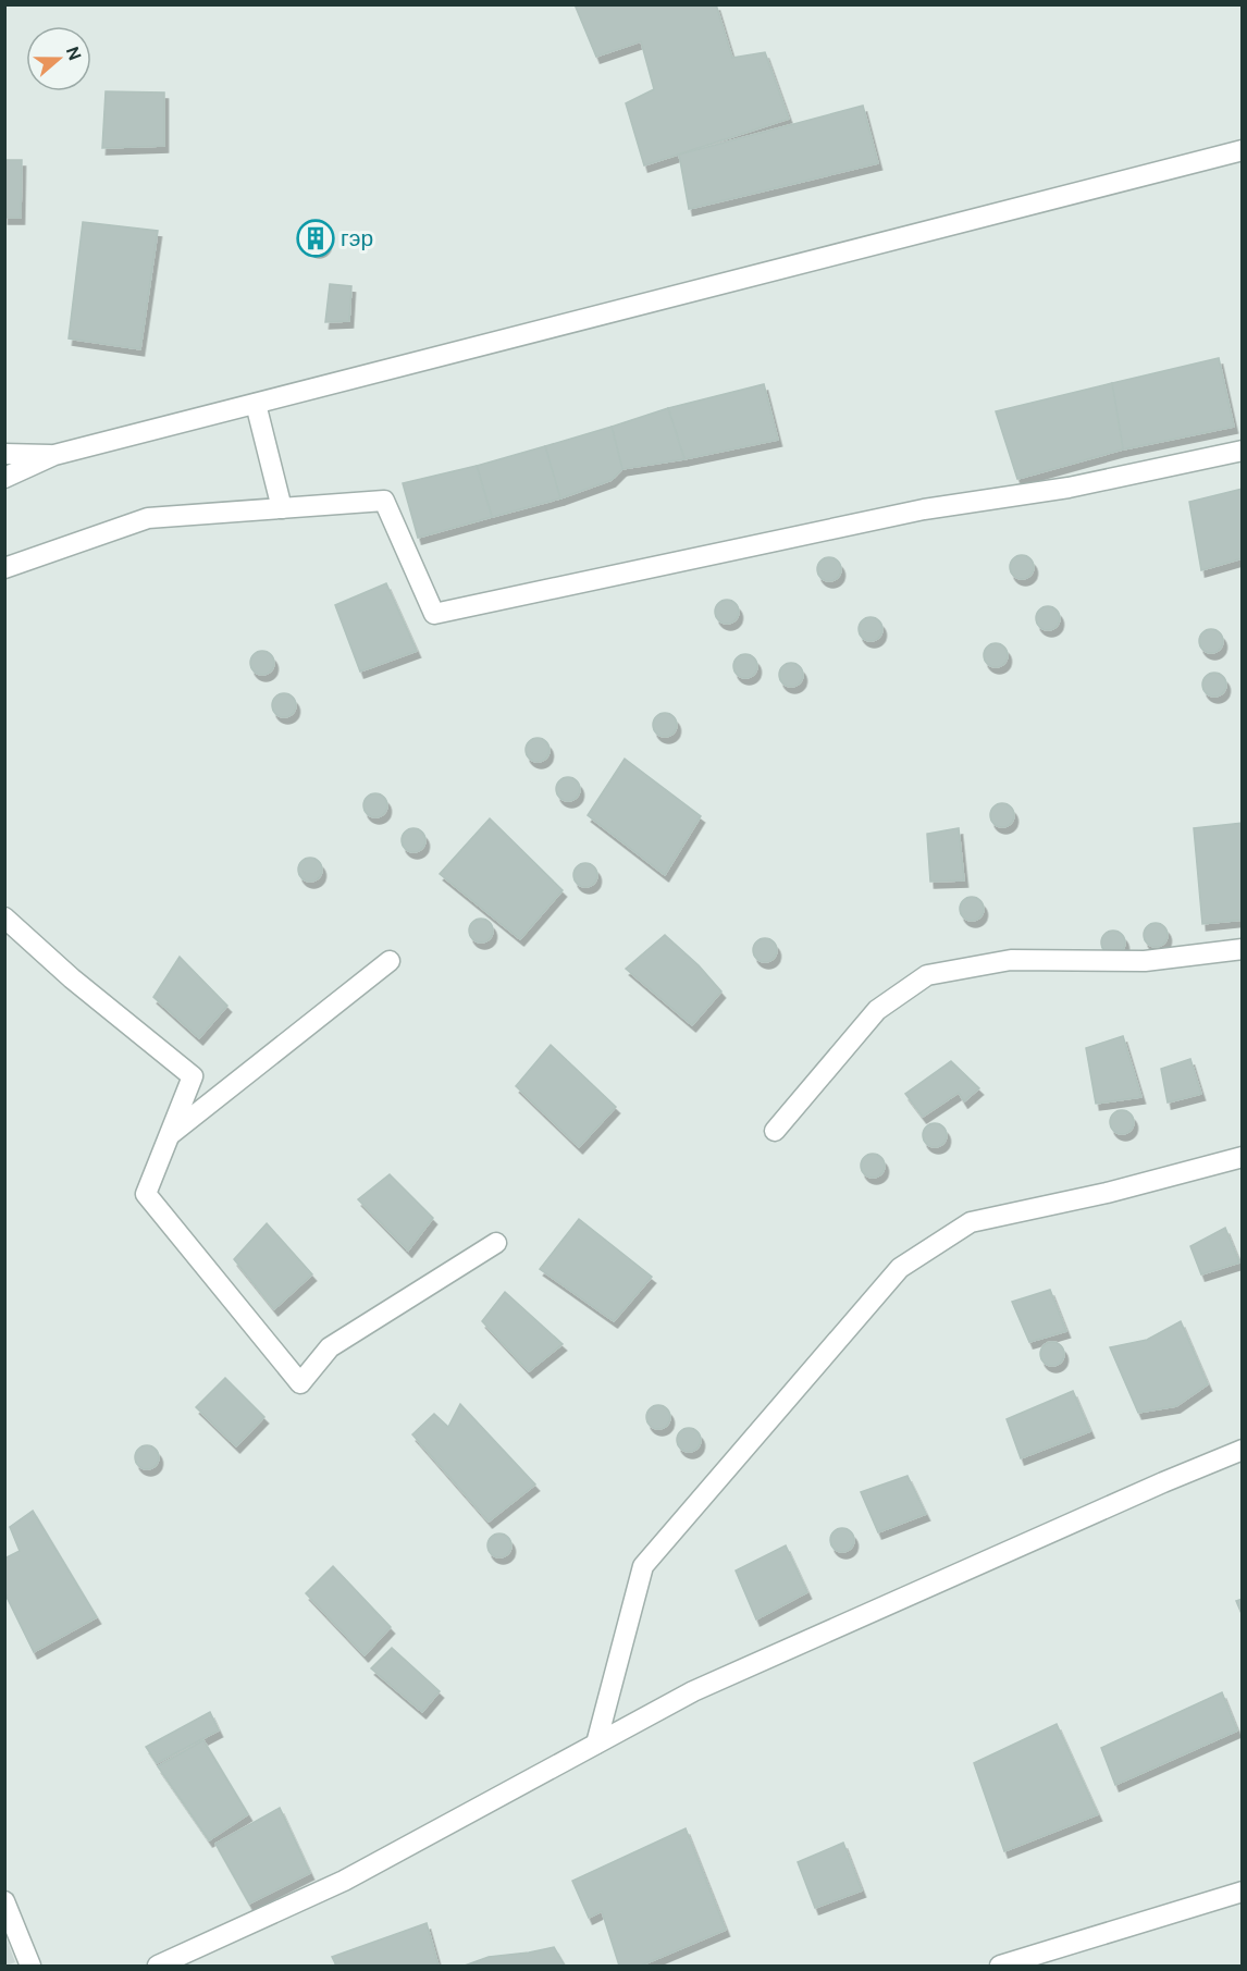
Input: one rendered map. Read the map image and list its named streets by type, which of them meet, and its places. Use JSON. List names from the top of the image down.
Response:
{
  "places": {
    "building": ["гэр"]
  },
  "north": "right"
}
